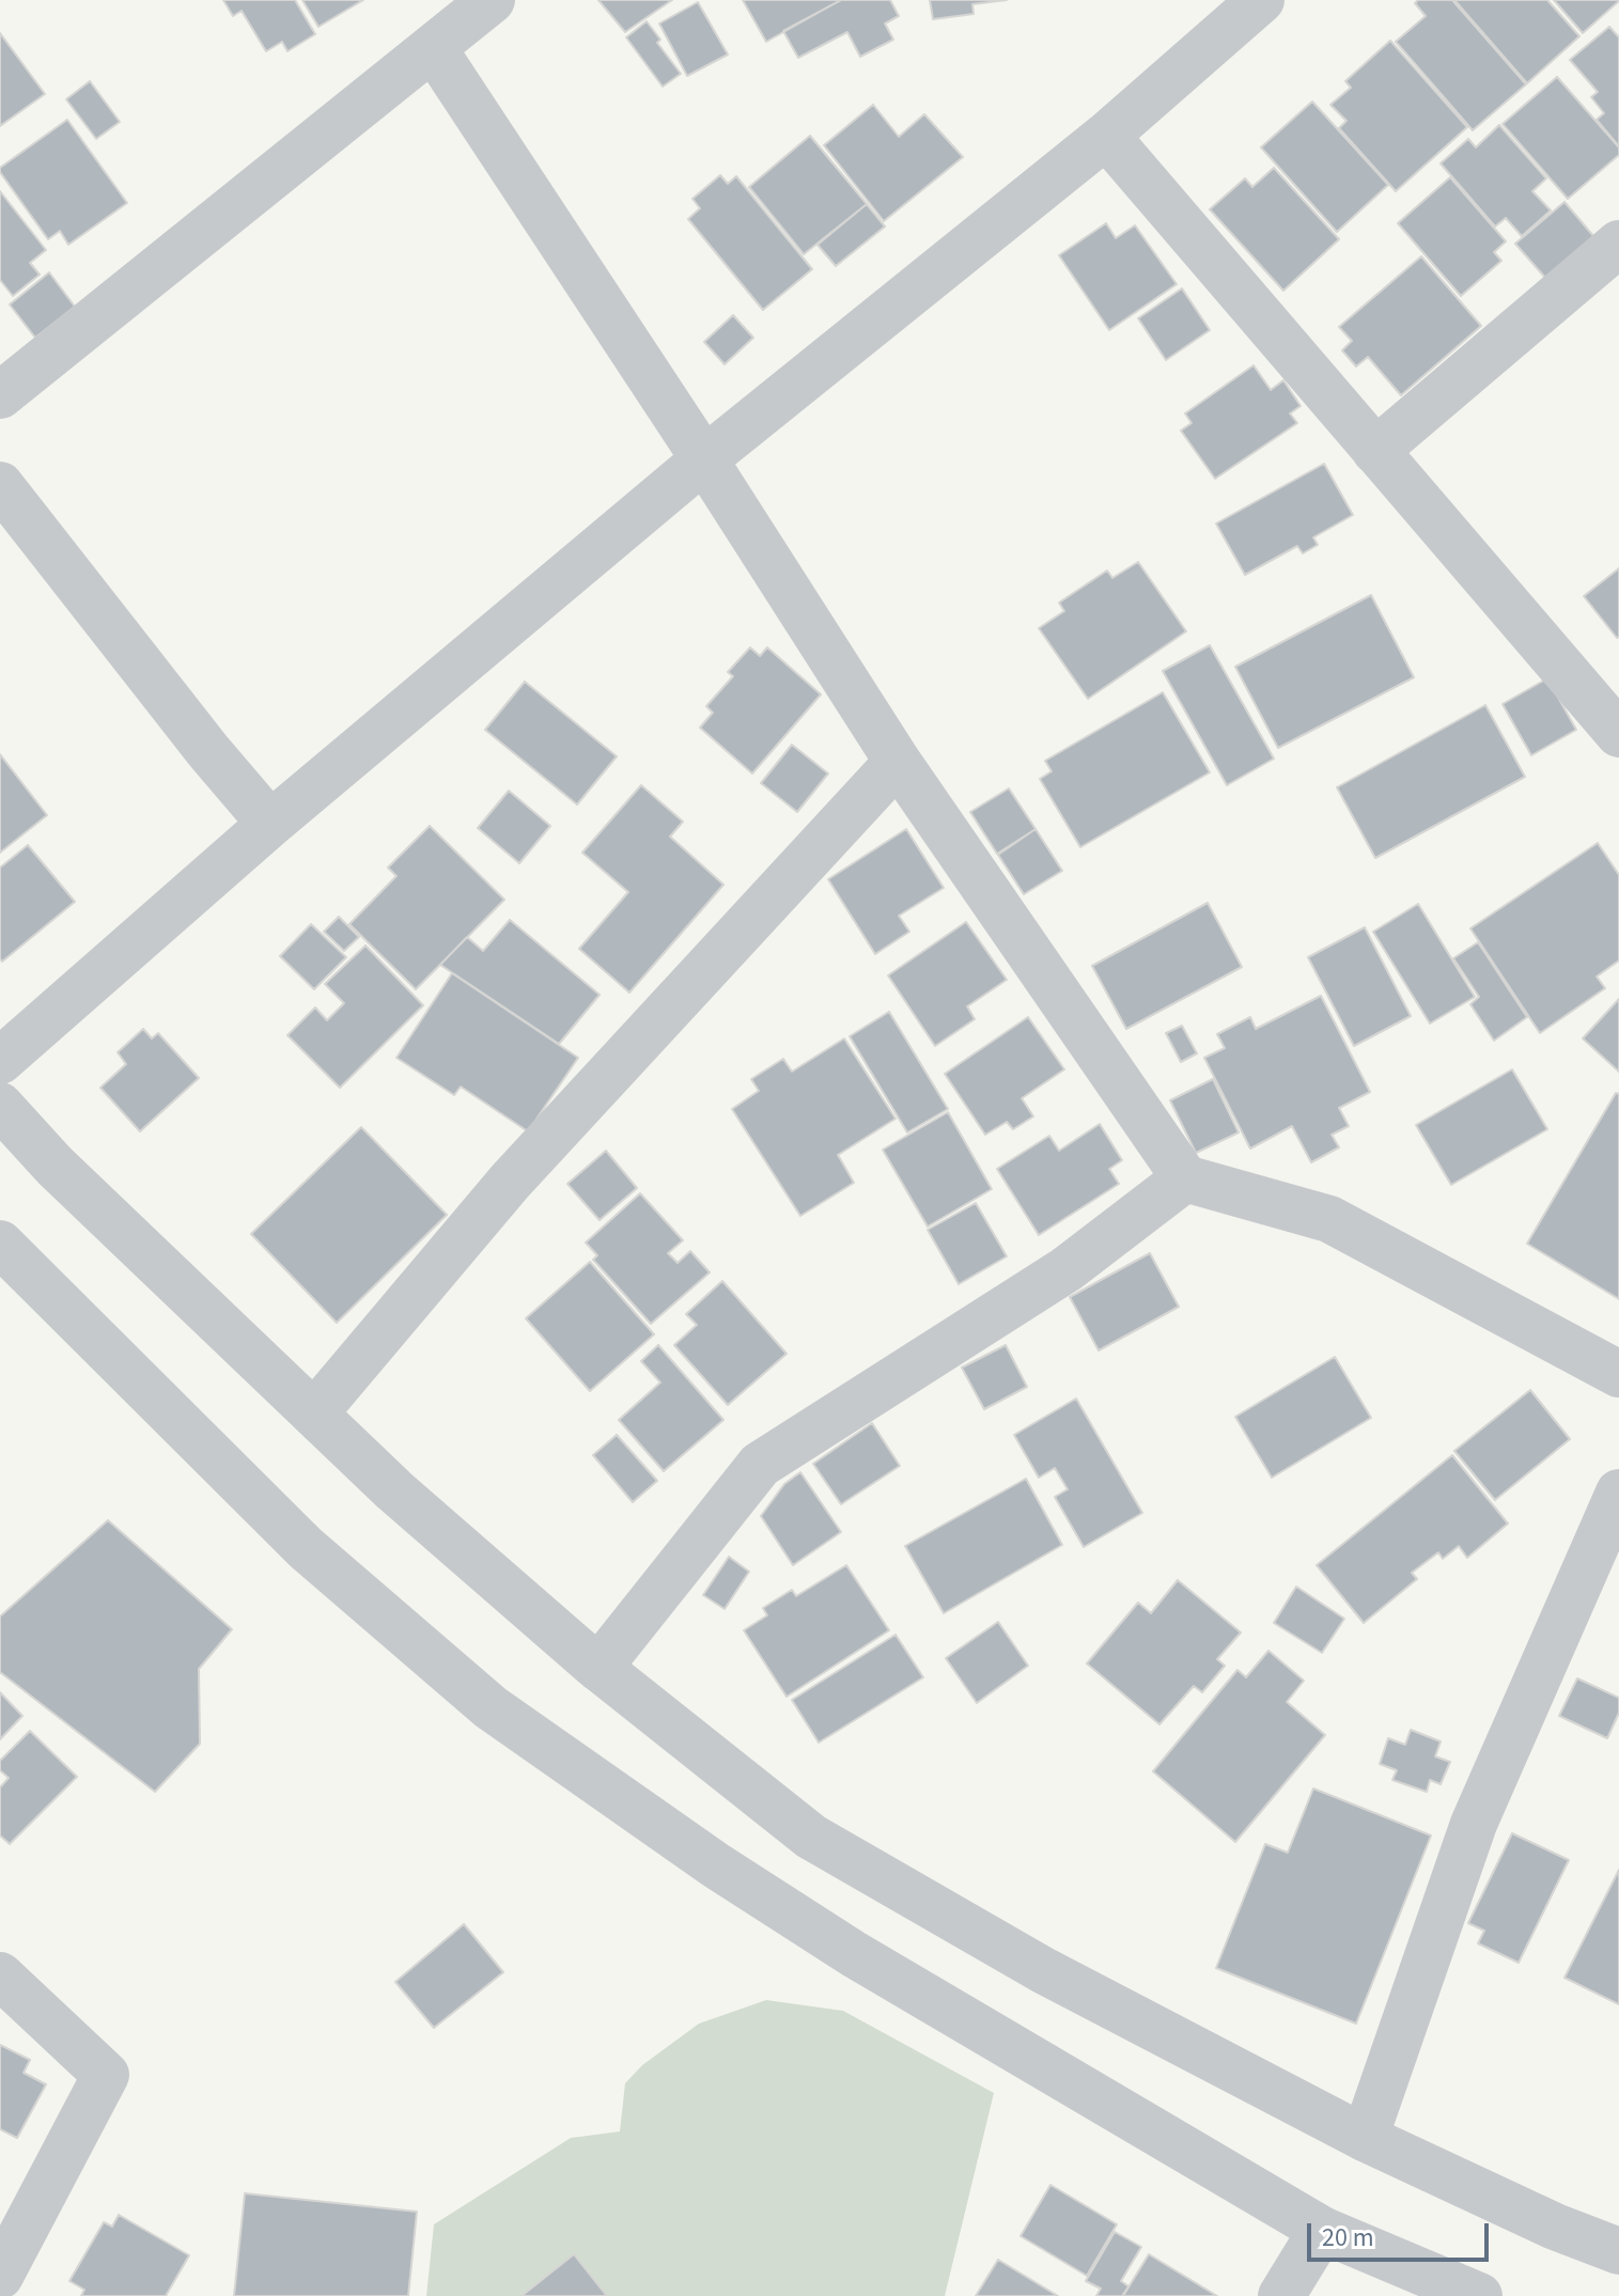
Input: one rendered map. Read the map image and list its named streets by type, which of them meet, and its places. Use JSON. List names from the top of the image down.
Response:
{
  "scale_bar": "20 m"
}
